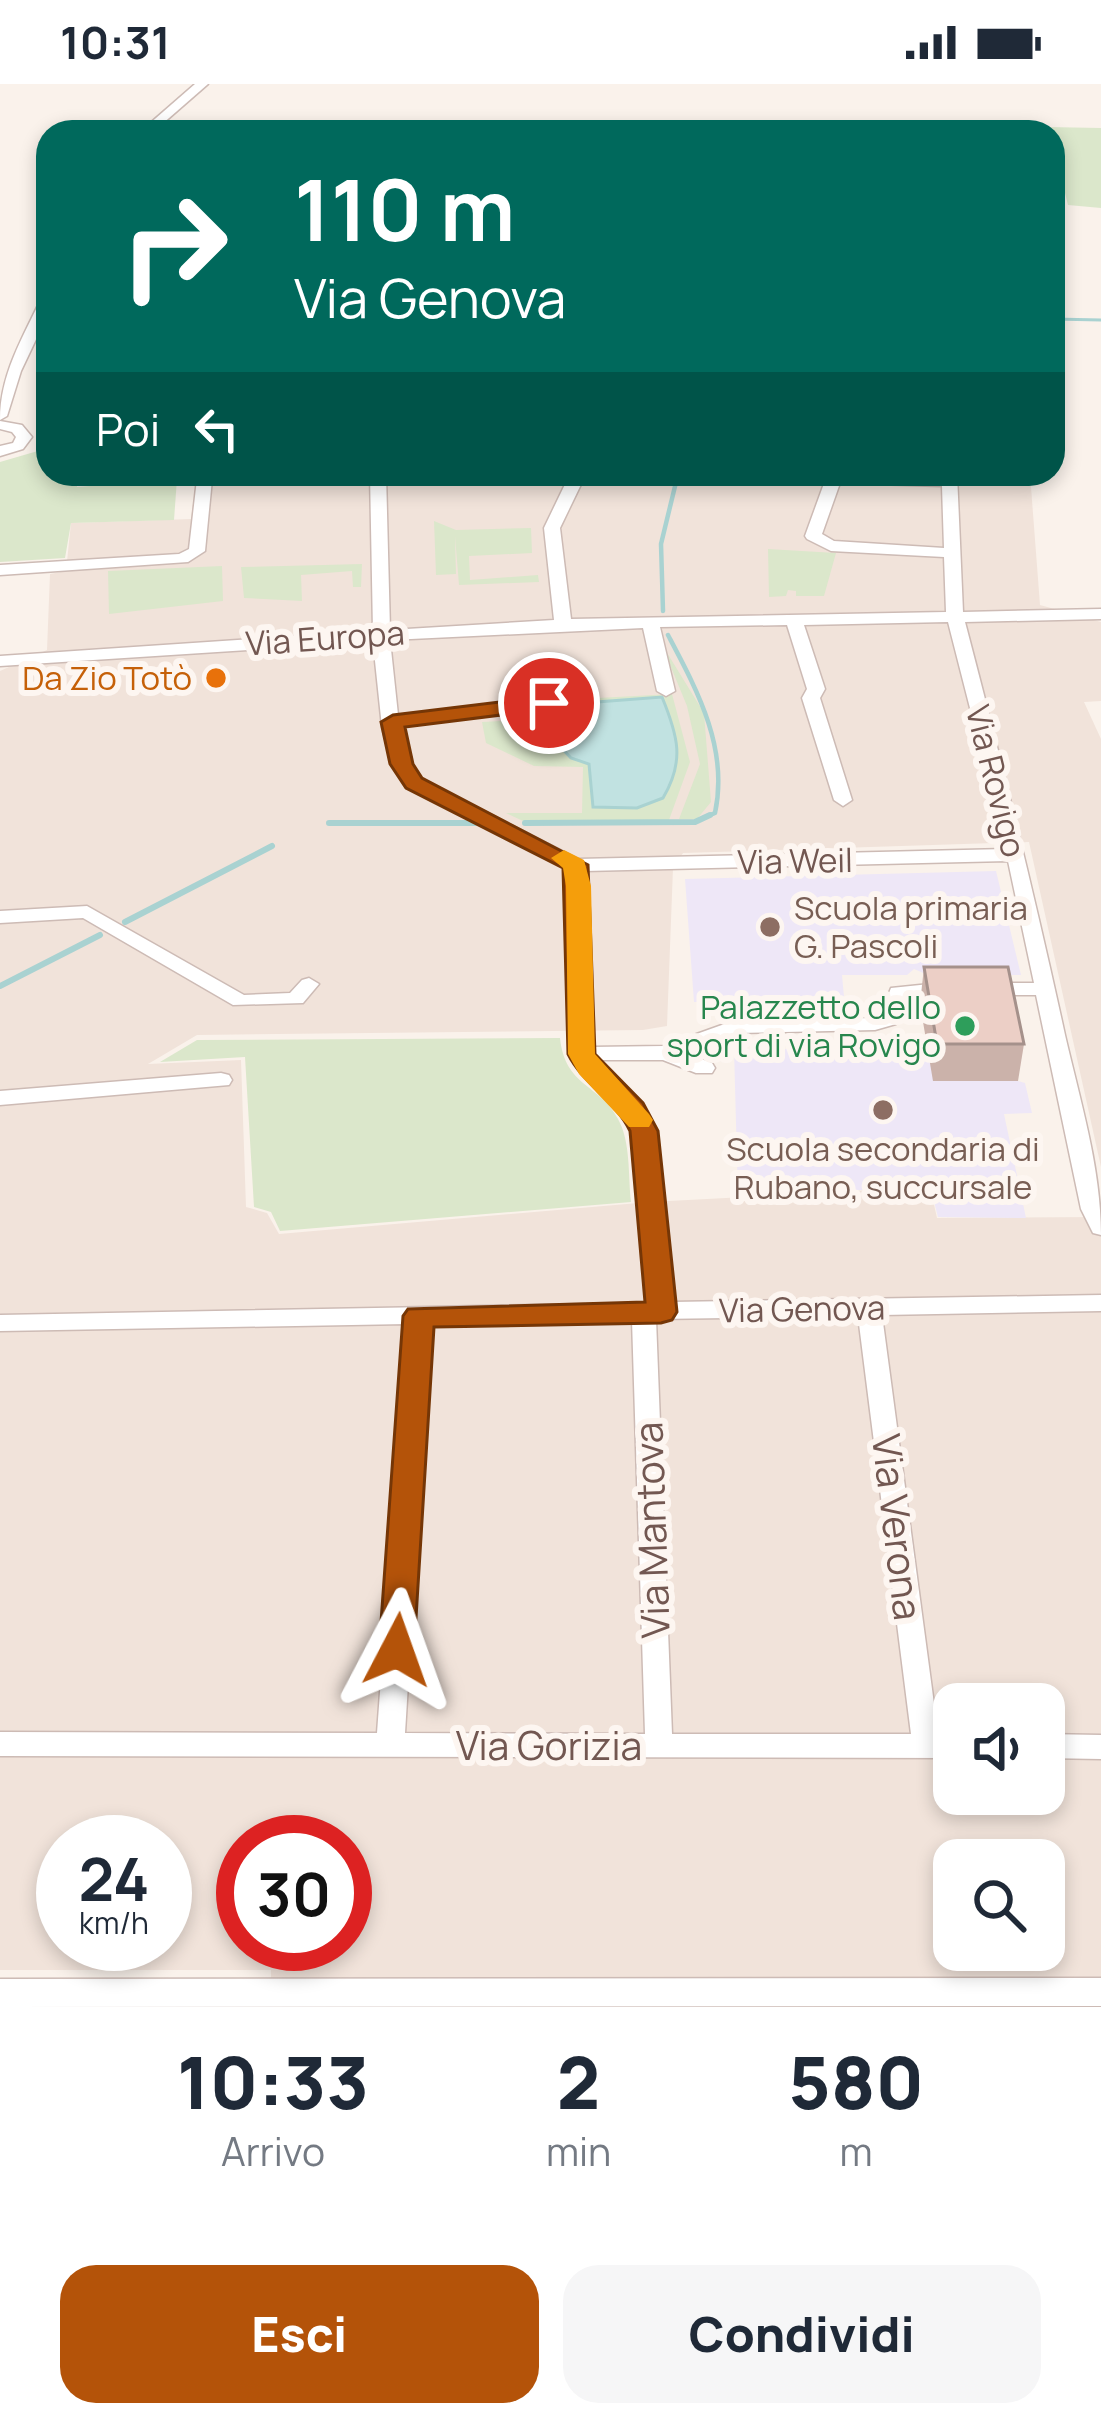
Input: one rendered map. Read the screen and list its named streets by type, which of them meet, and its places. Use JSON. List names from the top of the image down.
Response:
{
  "streets": {
    "street": [
      "Via Europa",
      "Via Rovigo",
      "Via Weil",
      "Via Genova",
      "Via Verona",
      "Via Mantova",
      "Via Gorizia"
    ]
  },
  "crossings": [
    ["Via Europa", "Via Rovigo"],
    ["Via Rovigo", "Via Weil"],
    ["Via Genova", "Via Verona"],
    ["Via Genova", "Via Mantova"],
    ["Via Mantova", "Via Gorizia"]
  ],
  "places": [
    "Da Zio Totò",
    "Scuola primaria G. Pascoli",
    "Palazzetto dello sport di via Rovigo",
    "Scuola secondaria di Rubano, succursale"
  ],
  "page": {
    "status": "10:31",
    "turn": ["110 m", "Via Genova"],
    "then": "Poi",
    "speed": "24 km/h",
    "limit": "30",
    "eta": [
      "10:33",
      "Arrivo",
      "2",
      "min",
      "580",
      "m"
    ],
    "buttons": ["Esci", "Condividi"]
  }
}
